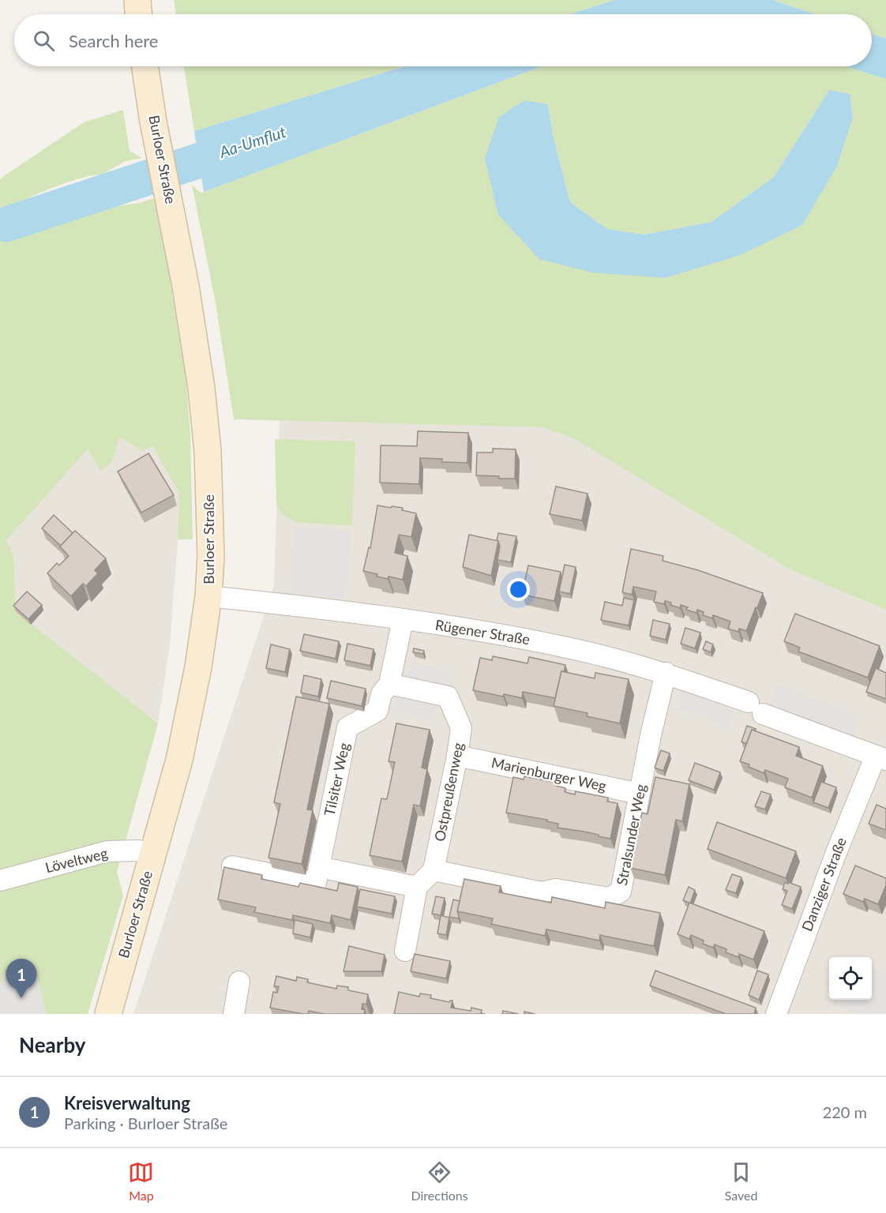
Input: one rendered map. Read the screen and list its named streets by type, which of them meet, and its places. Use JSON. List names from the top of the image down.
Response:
{
  "streets": {
    "main road": ["Burloer Straße"],
    "street": [
      "Rügener Straße",
      "Marienburger Weg",
      "Tilsiter Weg",
      "Ostpreußenweg",
      "Stralsunder Weg",
      "Löveltweg",
      "Danziger Straße"
    ]
  },
  "crossings": [
    ["Burloer Straße", "Rügener Straße"],
    ["Burloer Straße", "Löveltweg"],
    ["Rügener Straße", "Stralsunder Weg"],
    ["Rügener Straße", "Danziger Straße"],
    ["Marienburger Weg", "Ostpreußenweg"],
    ["Marienburger Weg", "Stralsunder Weg"],
    ["Tilsiter Weg", "Ostpreußenweg"],
    ["Ostpreußenweg", "Stralsunder Weg"]
  ],
  "water": ["Aa-Umflut"],
  "page": {
    "search": "Search here",
    "pins": "1",
    "heading": "Nearby",
    "list": [
      {
        "mark": "1",
        "name": "Kreisverwaltung",
        "note": "Parking · Burloer Straße",
        "value": "220 m"
      }
    ],
    "nav": ["Map", "Directions", "Saved"]
  }
}
